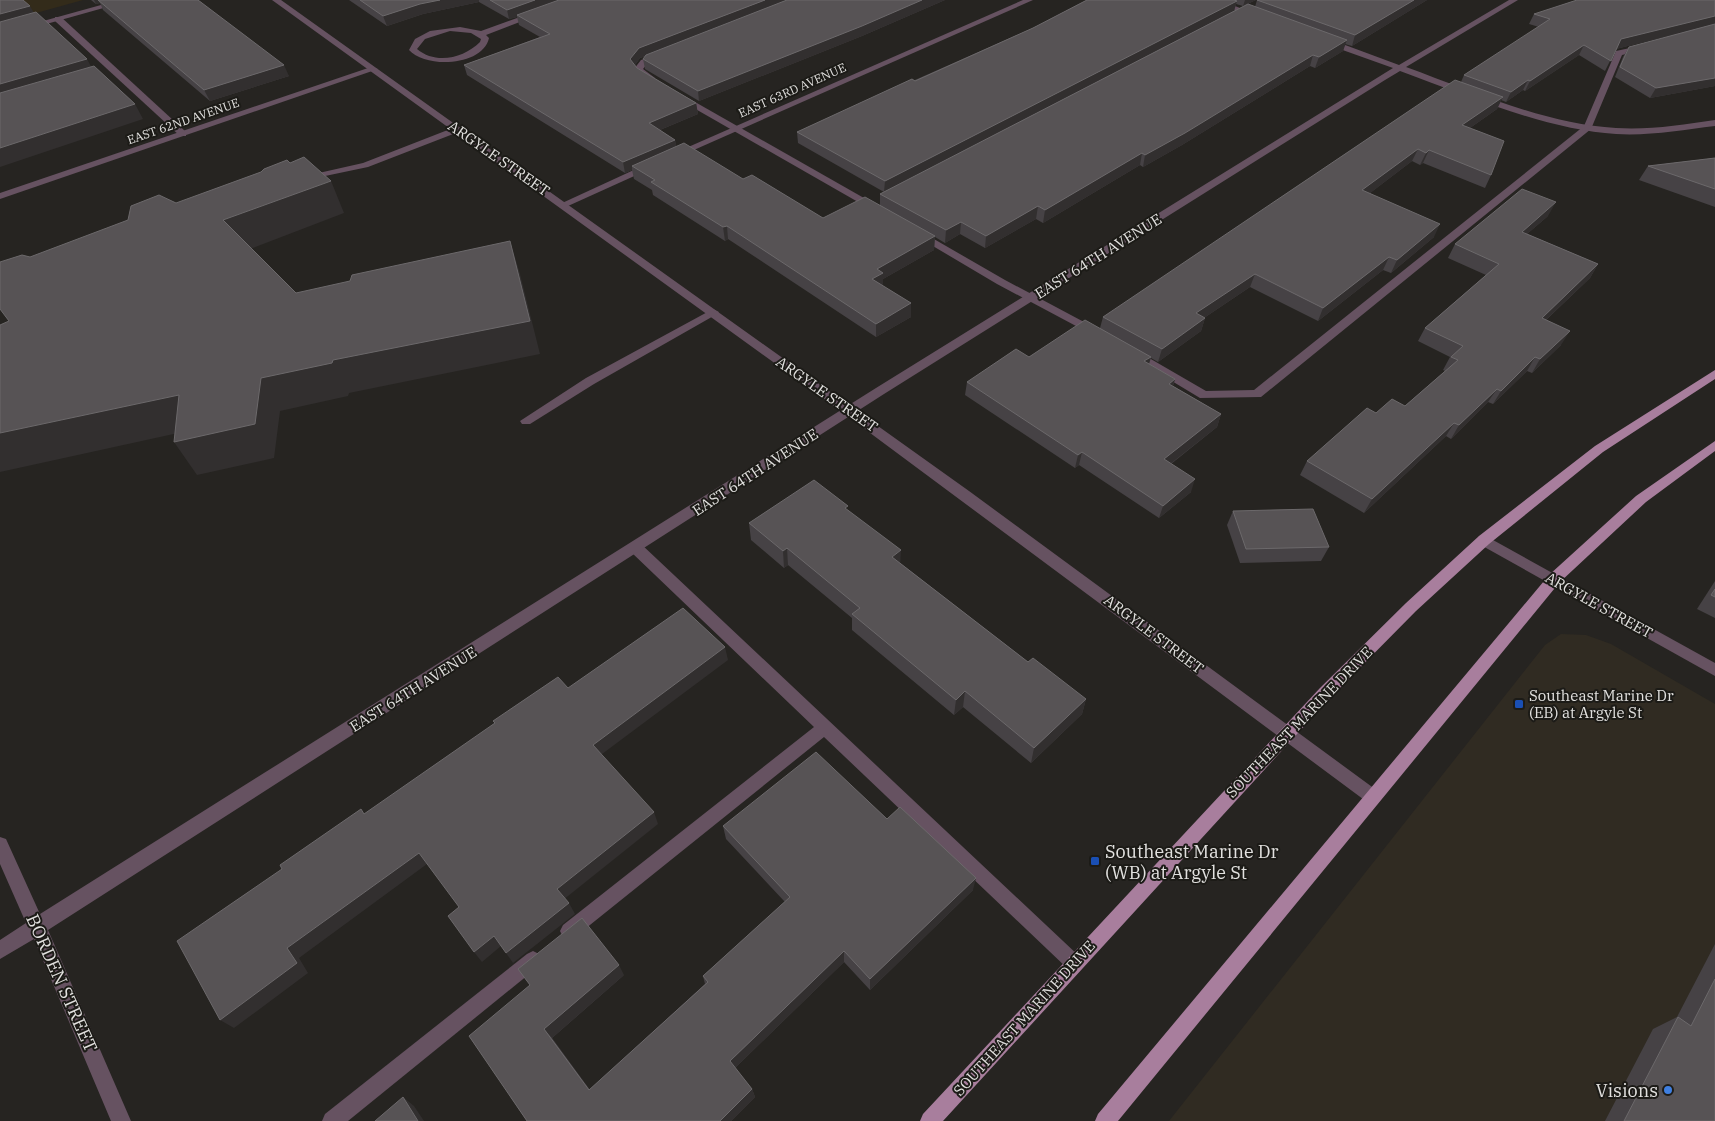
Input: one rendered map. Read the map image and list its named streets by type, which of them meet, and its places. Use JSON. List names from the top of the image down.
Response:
{
  "streets": {
    "main road": ["SOUTHEAST MARINE DRIVE"],
    "street": [
      "EAST 63RD AVENUE",
      "EAST 62ND AVENUE",
      "ARGYLE STREET",
      "EAST 64TH AVENUE",
      "BORDEN STREET"
    ]
  },
  "crossings": [
    ["EAST 62ND AVENUE", "ARGYLE STREET"],
    ["ARGYLE STREET", "EAST 64TH AVENUE"],
    ["ARGYLE STREET", "SOUTHEAST MARINE DRIVE"],
    ["EAST 64TH AVENUE", "BORDEN STREET"]
  ],
  "places": {
    "transit": ["Southeast Marine Dr (EB) at Argyle St", "Southeast Marine Dr (WB) at Argyle St"],
    "other": ["Visions"]
  }
}
